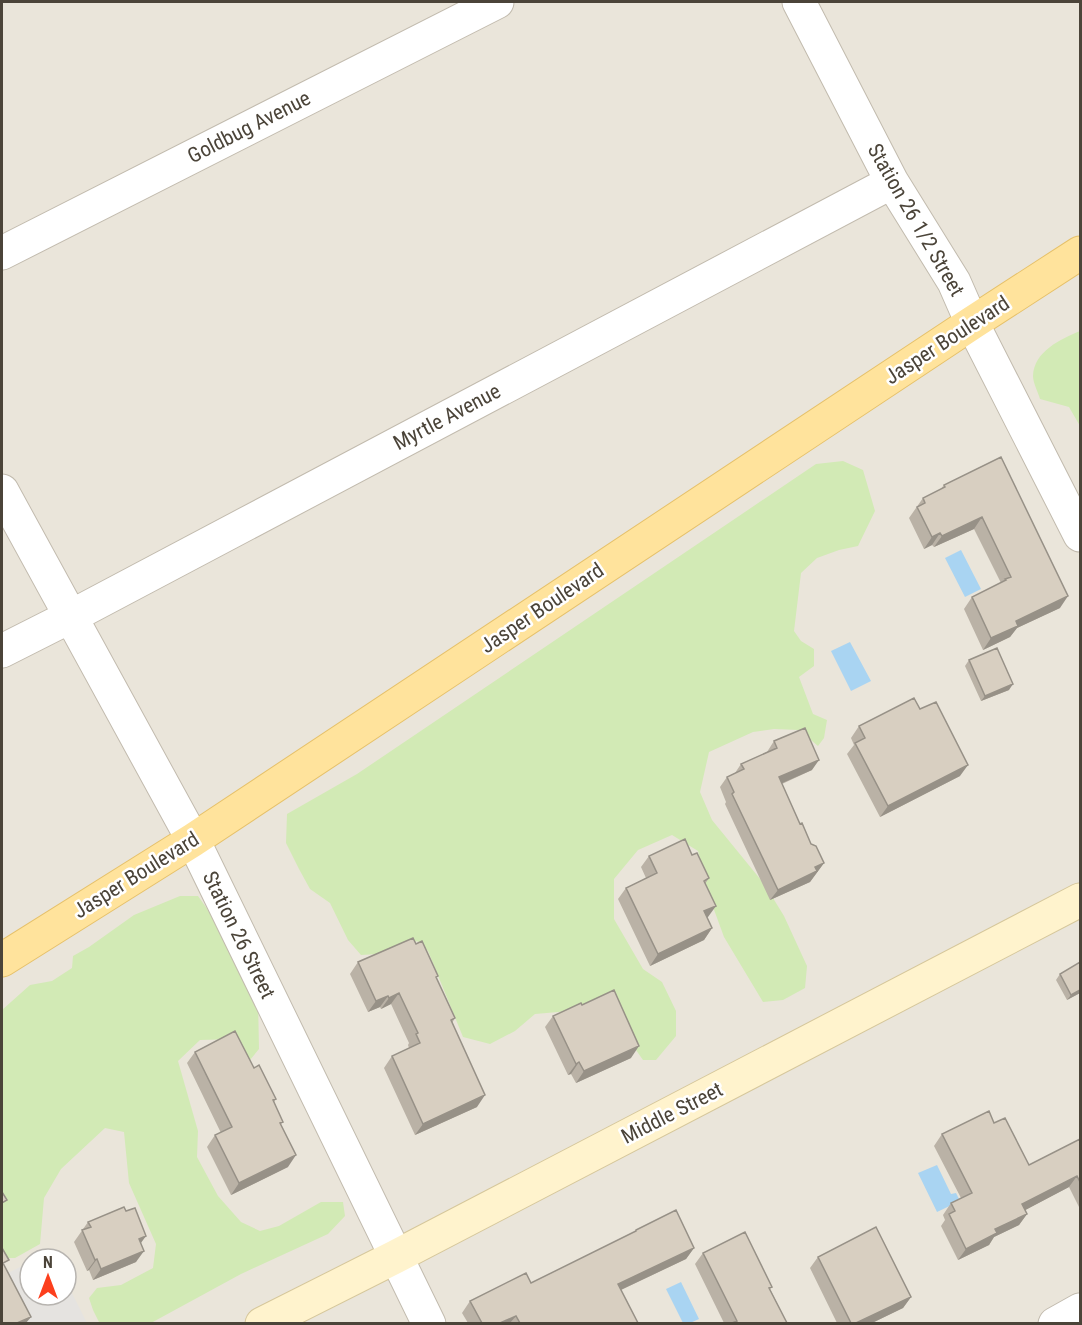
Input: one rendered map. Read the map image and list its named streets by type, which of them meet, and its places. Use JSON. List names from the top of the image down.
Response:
{
  "streets": {
    "main road": ["Jasper Boulevard"],
    "street": [
      "Goldbug Avenue",
      "Station 26 1/2 Street",
      "Myrtle Avenue",
      "Station 26 Street",
      "Middle Street"
    ]
  },
  "crossings": [
    ["Station 26 1/2 Street", "Jasper Boulevard"],
    ["Station 26 1/2 Street", "Myrtle Avenue"],
    ["Jasper Boulevard", "Station 26 Street"],
    ["Myrtle Avenue", "Station 26 Street"],
    ["Station 26 Street", "Middle Street"]
  ],
  "north": "top"
}
